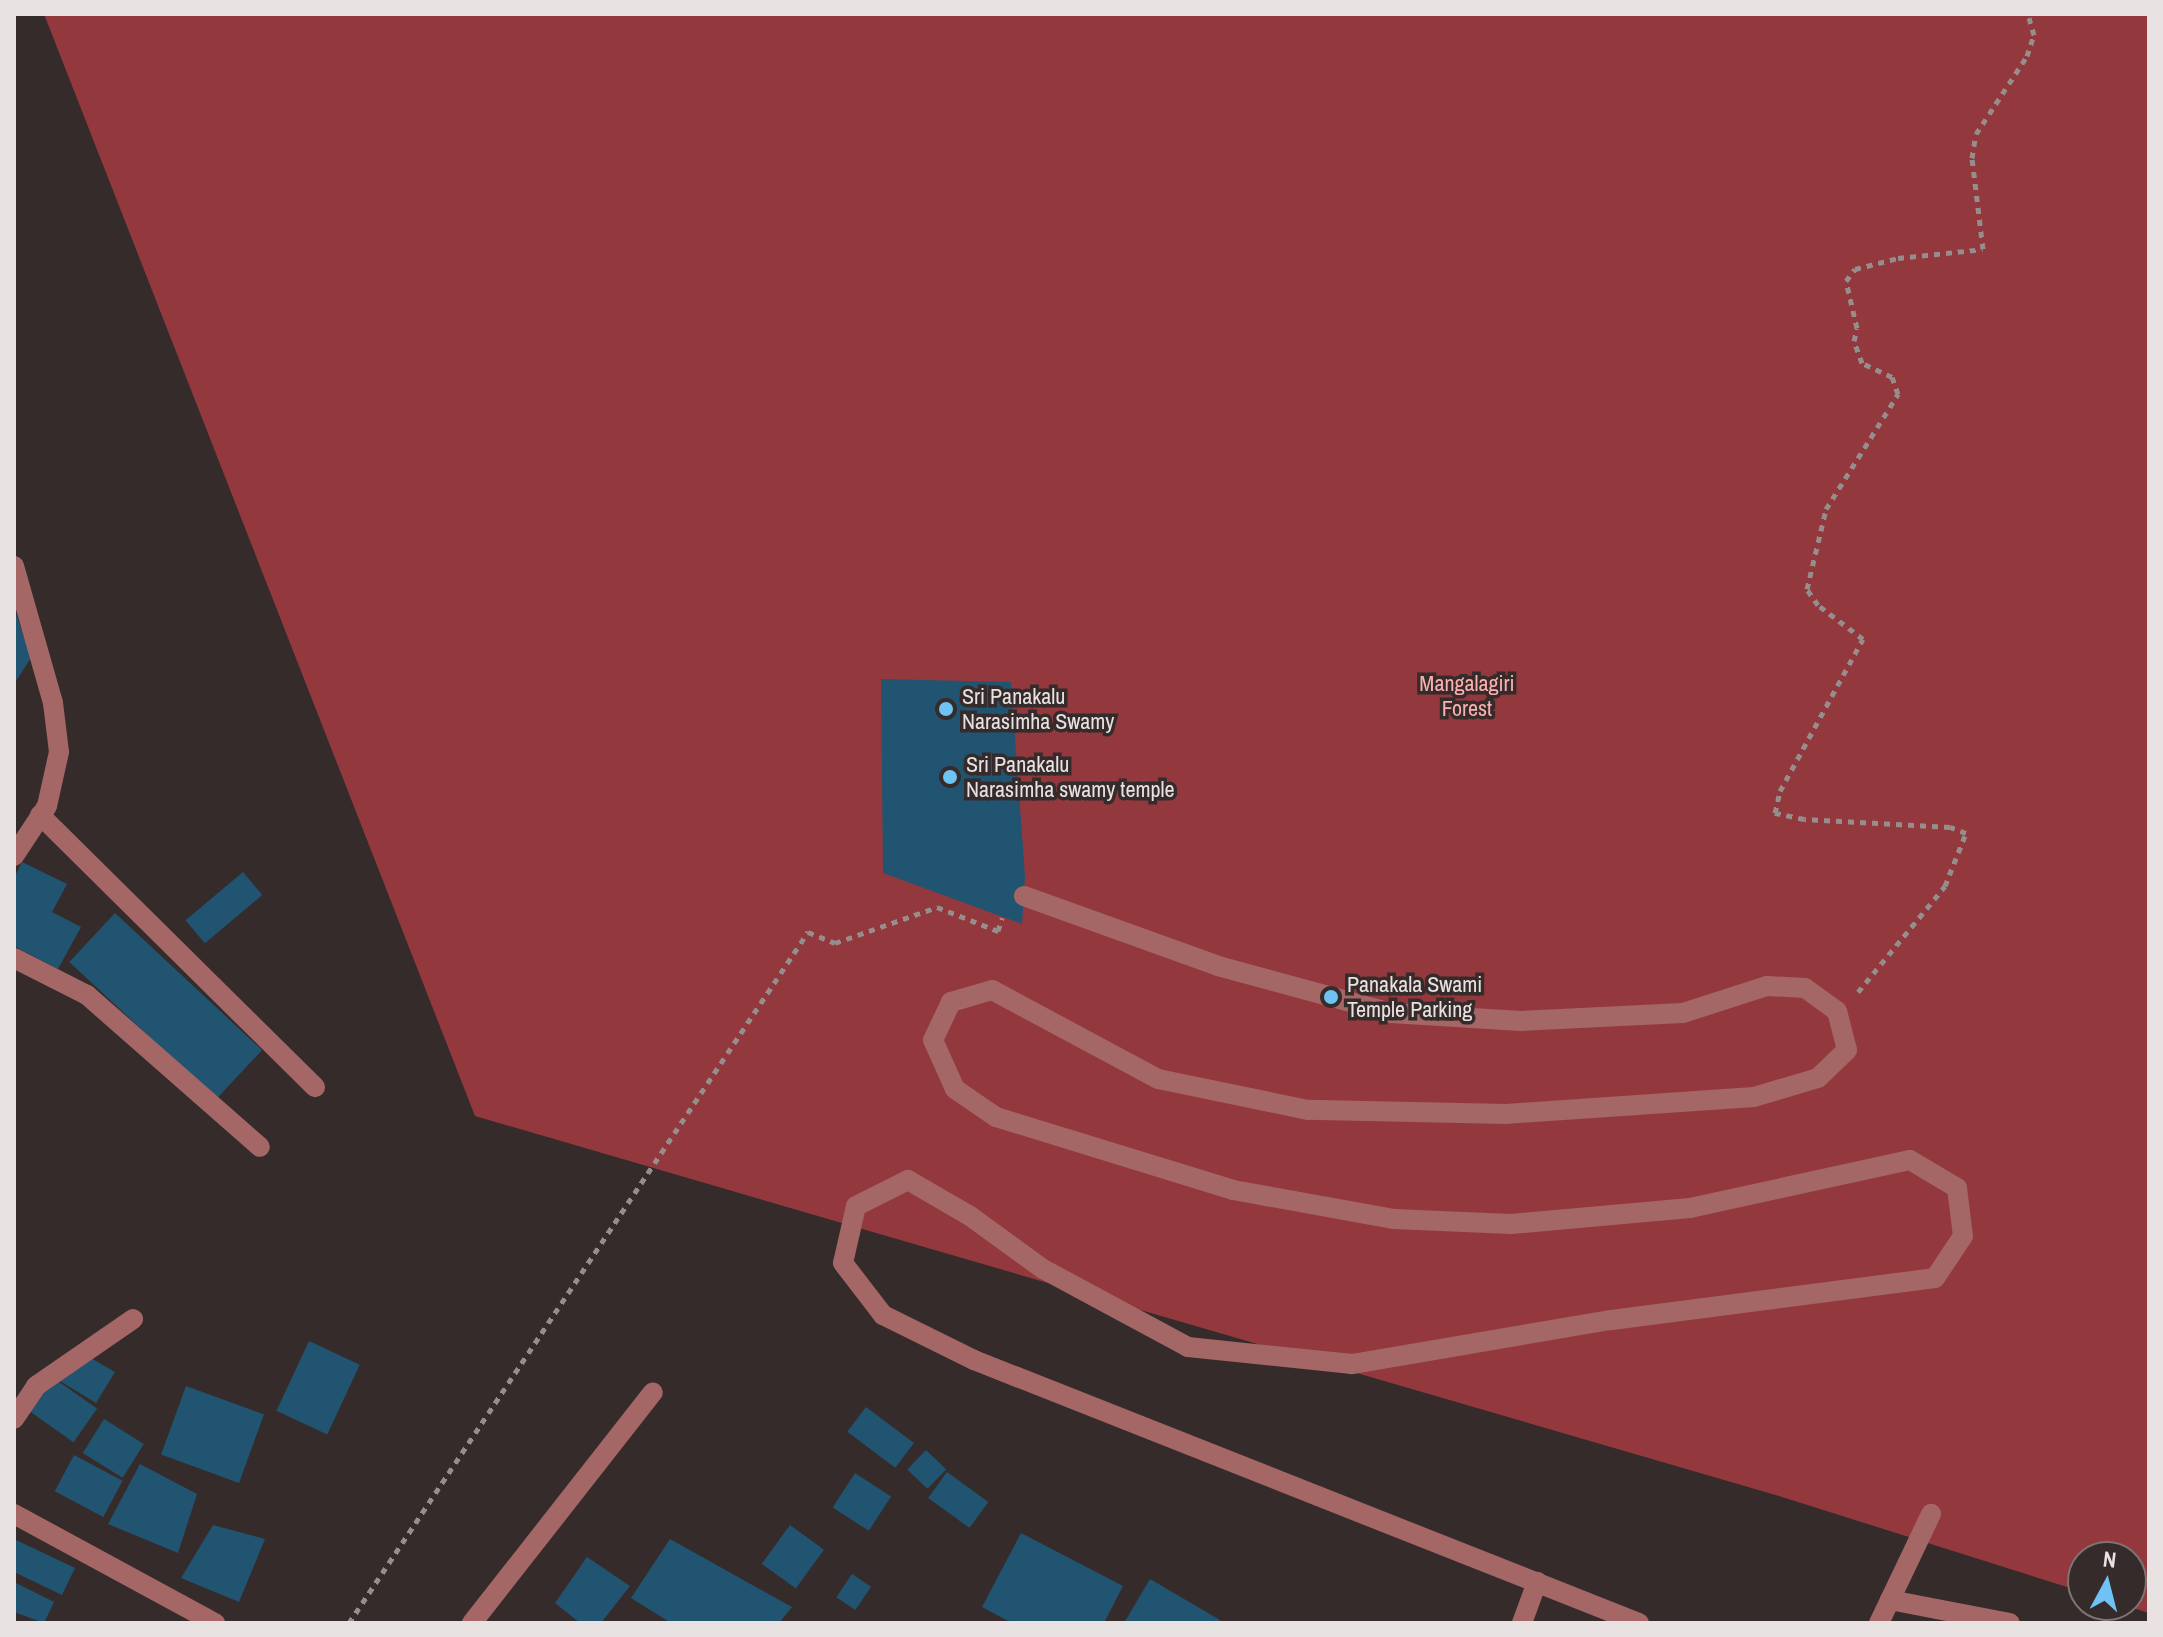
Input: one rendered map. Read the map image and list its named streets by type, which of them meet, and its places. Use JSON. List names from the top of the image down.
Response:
{
  "parks": ["Mangalagiri Forest"],
  "places": ["Sri Panakalu Narasimha Swamy", "Sri Panakalu Narasimha swamy temple", "Panakala Swami Temple Parking"],
  "north": "top"
}
